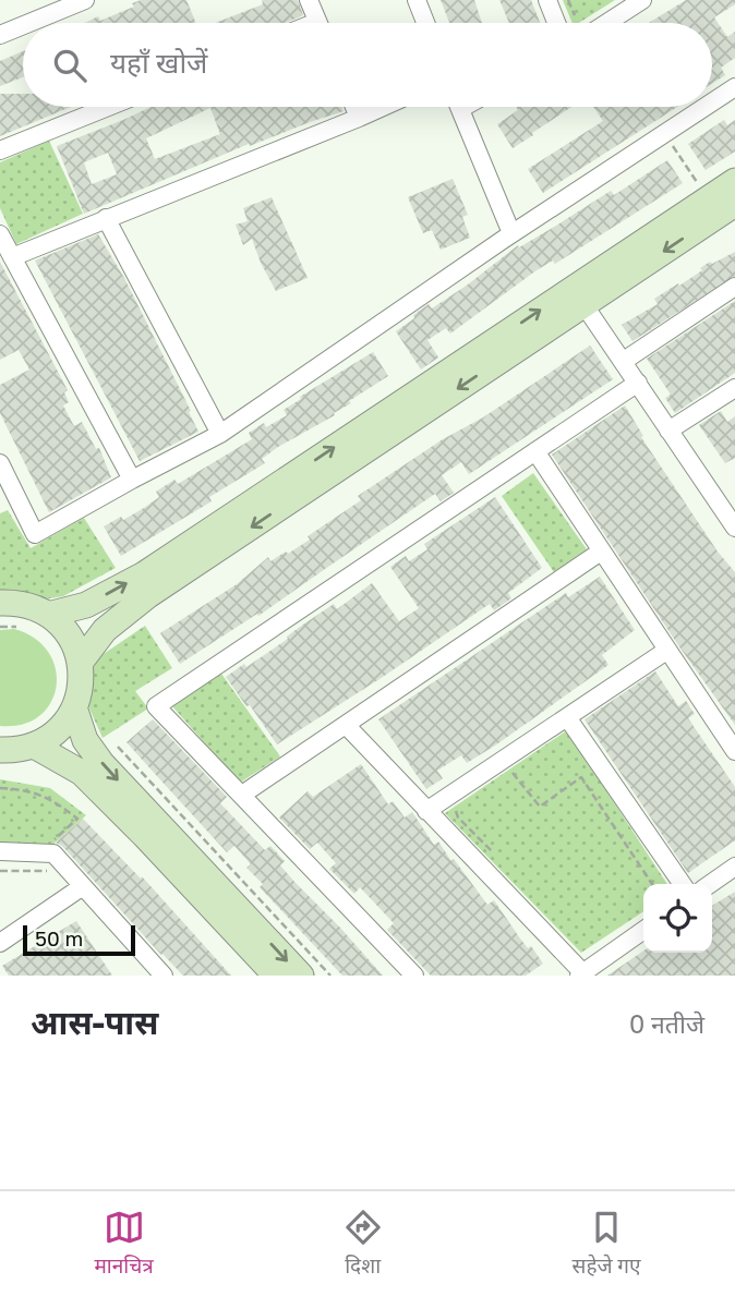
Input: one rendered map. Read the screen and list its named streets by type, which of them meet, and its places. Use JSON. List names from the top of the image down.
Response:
{
  "scale_bar": "50 m",
  "page": {
    "search": "यहाँ खोजें",
    "scale": "50 m",
    "heading": ["आस-पास", "0 नतीजे"],
    "nav": ["मानचित्र", "दिशा", "सहेजे गए"]
  }
}
